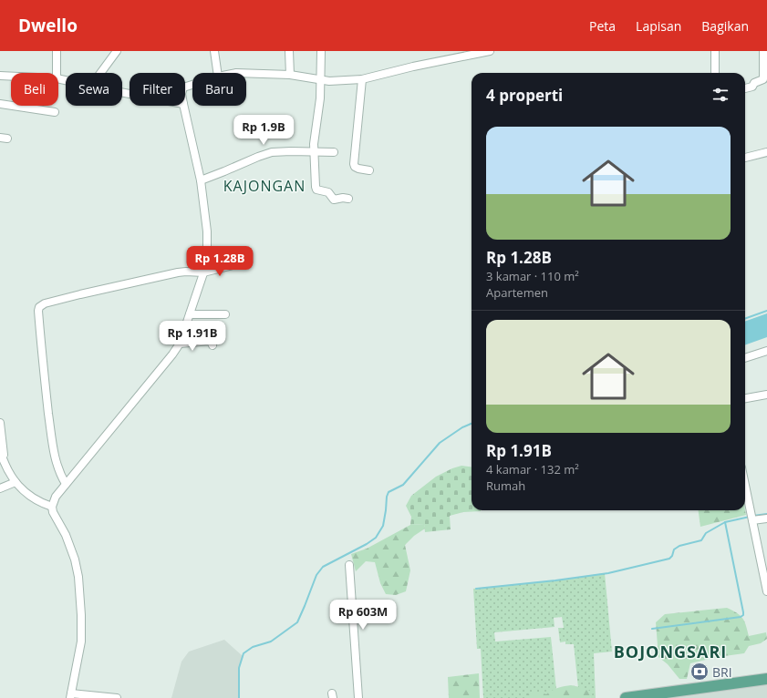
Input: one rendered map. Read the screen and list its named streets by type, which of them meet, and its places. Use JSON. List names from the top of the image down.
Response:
{
  "districts": ["KAJONGAN", "BOJONGSARI"],
  "places": {
    "bank": ["BRI"]
  },
  "page": {
    "header": "Dwello",
    "nav": ["Peta", "Lapisan", "Bagikan"],
    "chip": [
      "Beli",
      "Sewa",
      "Filter",
      "Baru"
    ],
    "heading": "4 properti",
    "price": [
      "Rp 1.9B",
      "Rp 1.28B",
      "Rp 1.91B",
      "Rp 603M"
    ],
    "list": [
      {
        "name": "Rp 1.28B",
        "note": "3 kamar · 110 m² · Apartemen"
      },
      {
        "name": "Rp 1.91B",
        "note": "4 kamar · 132 m² · Rumah"
      }
    ]
  }
}
